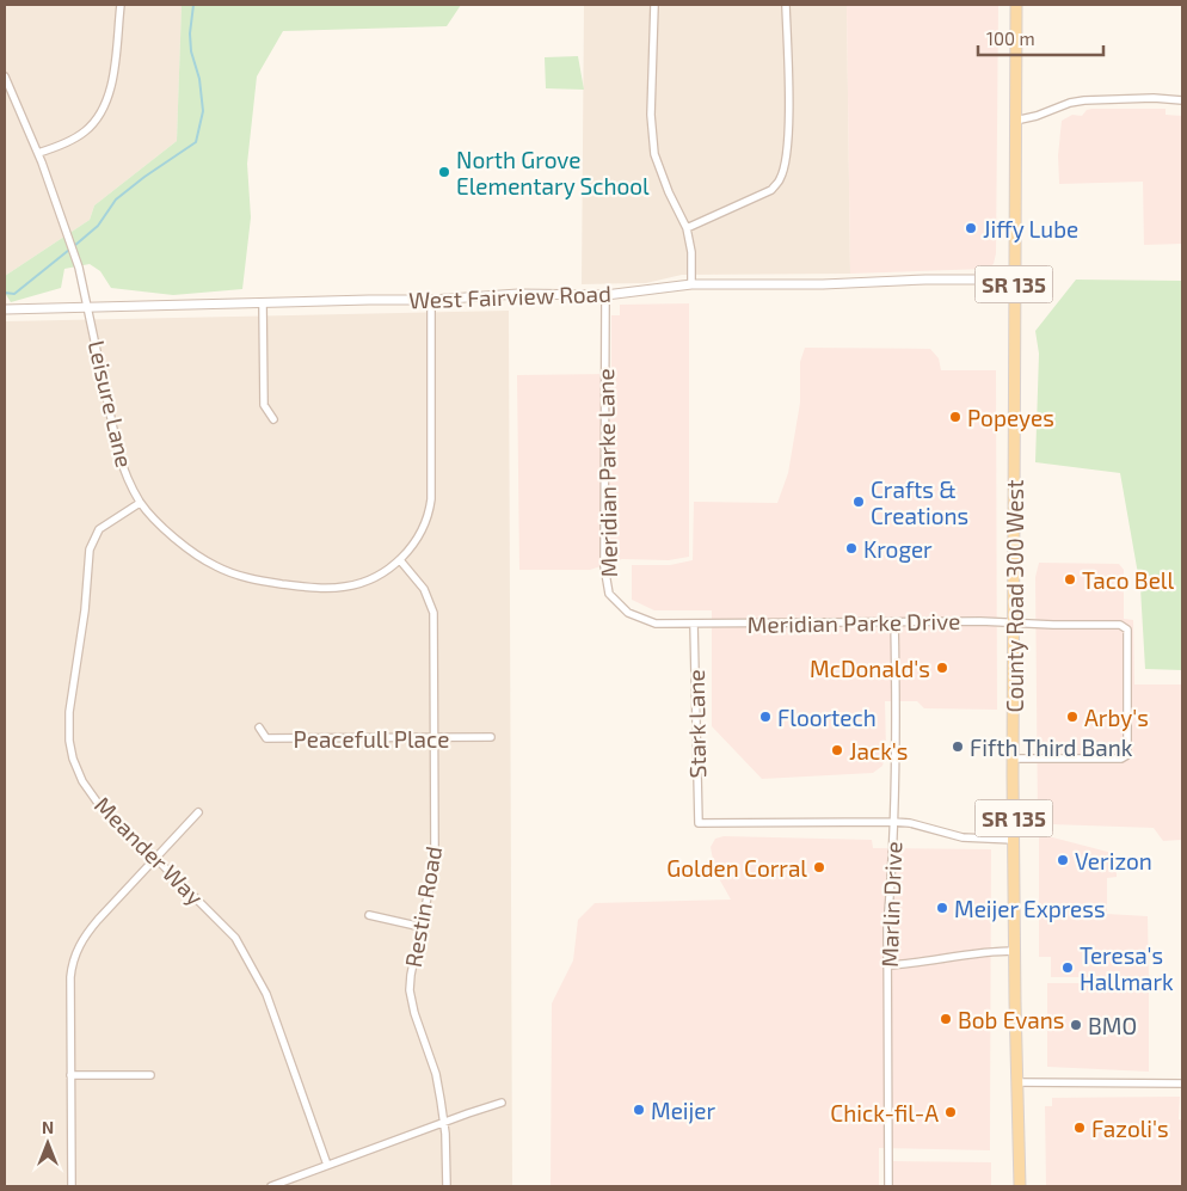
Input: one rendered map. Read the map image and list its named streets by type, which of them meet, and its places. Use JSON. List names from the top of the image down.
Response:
{
  "streets": {
    "main road": ["SR 135", "County Road 300 West"],
    "street": [
      "West Fairview Road",
      "Leisure Lane",
      "Meridian Parke Lane",
      "Meridian Parke Drive",
      "Stark Lane",
      "Peacefull Place",
      "Meander Way",
      "Marlin Drive",
      "Restin Road"
    ]
  },
  "crossings": [
    ["West Fairview Road", "Leisure Lane"],
    ["West Fairview Road", "Meridian Parke Lane"],
    ["West Fairview Road", "County Road 300 West"],
    ["Leisure Lane", "Meander Way"],
    ["Leisure Lane", "Restin Road"],
    ["Meridian Parke Lane", "Meridian Parke Drive"],
    ["Meridian Parke Lane", "Stark Lane"],
    ["County Road 300 West", "Meridian Parke Drive"],
    ["Meridian Parke Drive", "Stark Lane"],
    ["Meridian Parke Drive", "Marlin Drive"],
    ["Stark Lane", "Marlin Drive"],
    ["Peacefull Place", "Restin Road"]
  ],
  "places": [
    "North Grove Elementary School",
    "Jiffy Lube",
    "Popeyes",
    "Crafts & Creations",
    "Kroger",
    "Taco Bell",
    "McDonald's",
    "Floortech",
    "Arby's",
    "Fifth Third Bank",
    "Jack's",
    "Verizon",
    "Golden Corral",
    "Meijer Express",
    "Teresa's Hallmark",
    "Bob Evans",
    "BMO",
    "Meijer",
    "Chick-fil-A",
    "Fazoli's"
  ],
  "scale_bar": "100 m",
  "north": "top"
}
